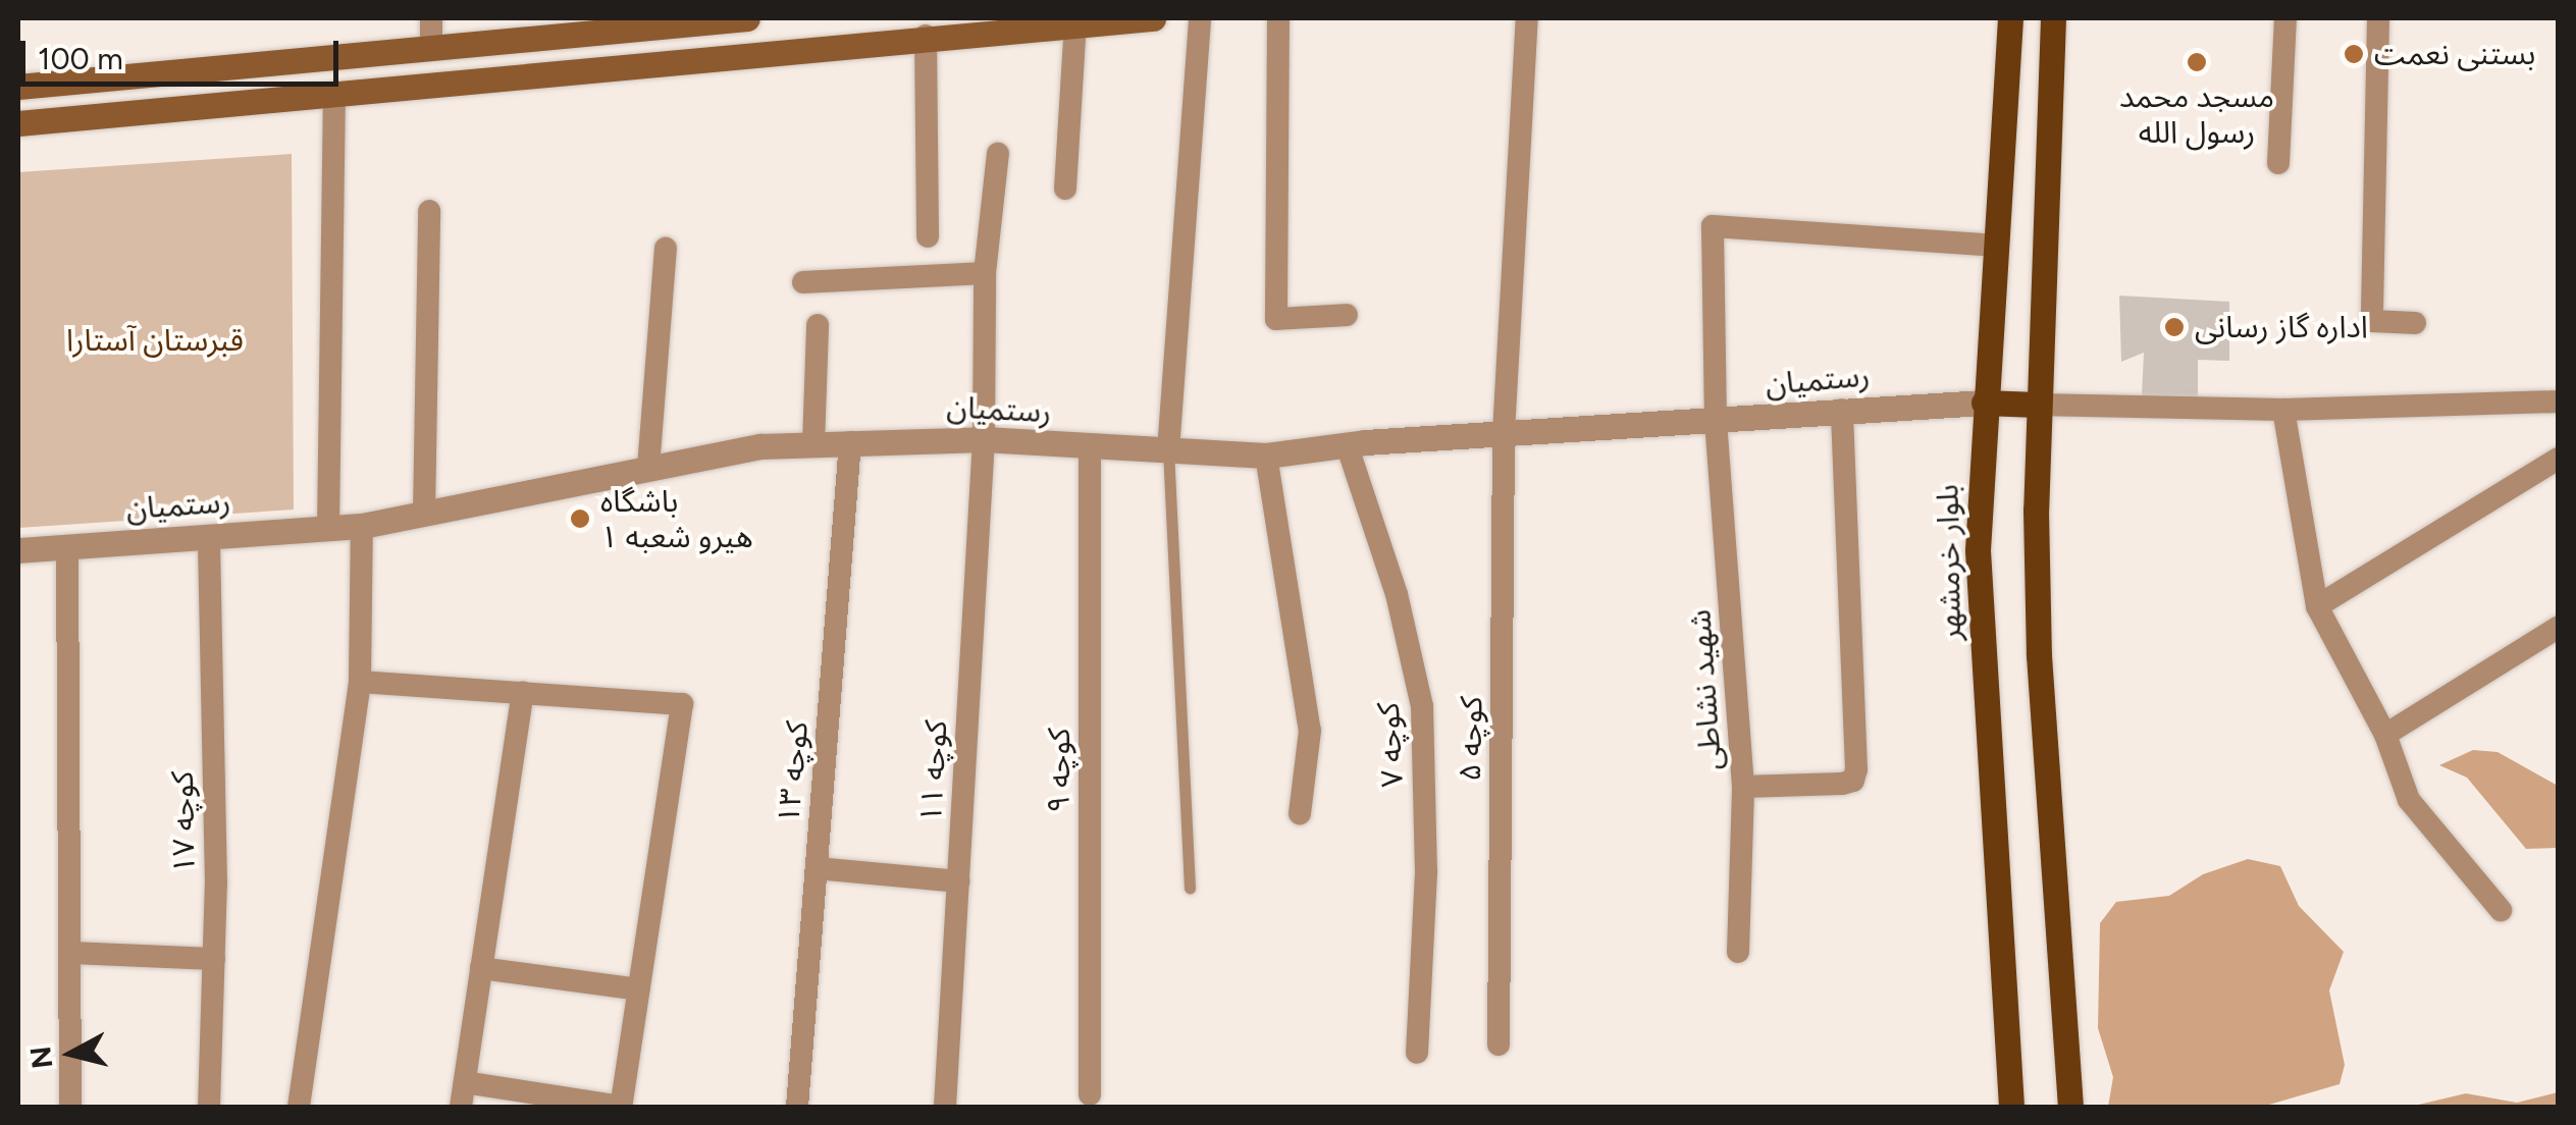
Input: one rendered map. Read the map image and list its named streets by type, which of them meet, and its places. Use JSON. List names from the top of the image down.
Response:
{
  "streets": {
    "main road": ["بلوار خرمشهر"],
    "street": [
      "رستمیان",
      "شهید نشاطی",
      "کوچه ۵",
      "کوچه ۷",
      "کوچه ۹",
      "کوچه ۱۱",
      "کوچه ۱۳",
      "کوچه ۱۷"
    ]
  },
  "crossings": [
    ["رستمیان", "بلوار خرمشهر"],
    ["رستمیان", "شهید نشاطی"],
    ["رستمیان", "کوچه ۵"],
    ["رستمیان", "کوچه ۷"],
    ["رستمیان", "کوچه ۹"],
    ["رستمیان", "کوچه ۱۱"],
    ["رستمیان", "کوچه ۱۳"],
    ["رستمیان", "کوچه ۱۷"],
    ["بلوار خرمشهر", "شهید نشاطی"]
  ],
  "parks": ["قبرستان آستارا"],
  "places": [
    "بستنی نعمت",
    "مسجد محمد رسول الله",
    "اداره گاز رسانی",
    "باشگاه هیرو شعبه ۱"
  ],
  "scale_bar": "100 m",
  "north": "left"
}
